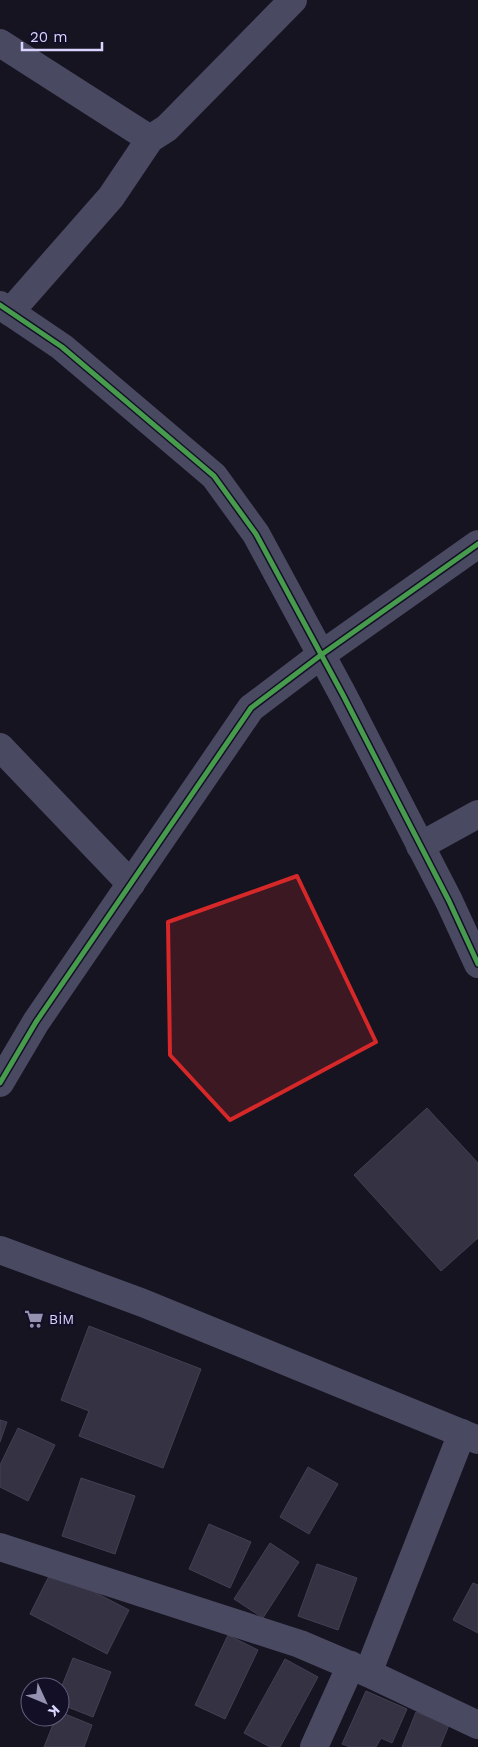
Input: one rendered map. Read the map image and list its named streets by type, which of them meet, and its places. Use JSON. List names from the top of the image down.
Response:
{
  "places": {
    "supermarket": ["BİM"]
  },
  "scale_bar": "20 m",
  "north": "bottom right"
}
